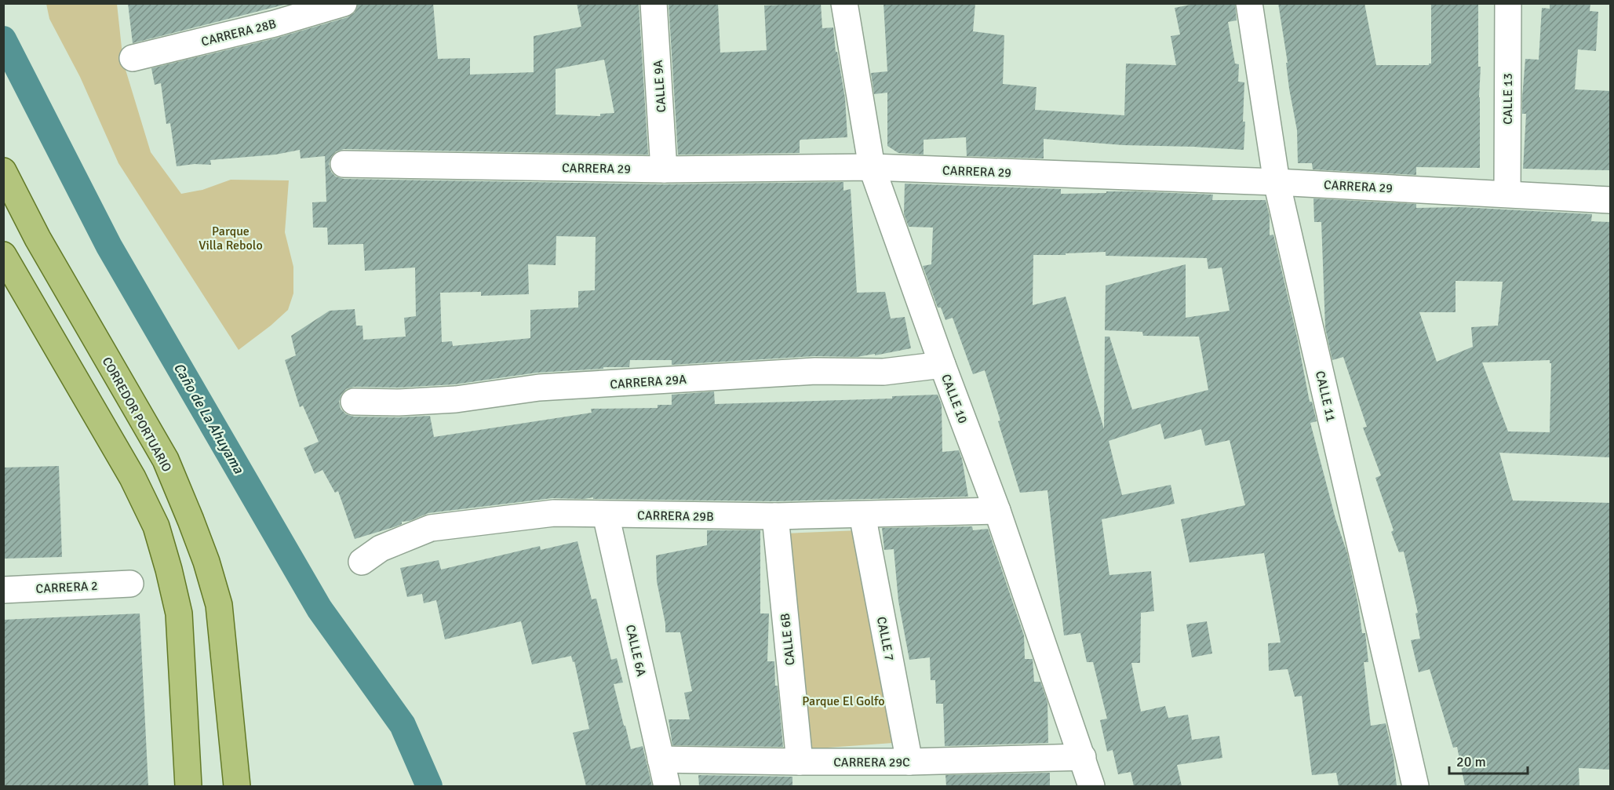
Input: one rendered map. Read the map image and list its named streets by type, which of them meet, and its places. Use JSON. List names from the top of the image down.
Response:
{
  "streets": {
    "main road": ["CORREDOR PORTUARIO"],
    "street": [
      "CARRERA 28B",
      "CALLE 9A",
      "CALLE 13",
      "CARRERA 29",
      "CARRERA 29A",
      "CALLE 11",
      "CALLE 10",
      "CARRERA 29B",
      "CARRERA 2",
      "CALLE 7",
      "CALLE 6B",
      "CALLE 6A",
      "CARRERA 29C"
    ]
  },
  "crossings": [
    ["CALLE 9A", "CARRERA 29"],
    ["CALLE 13", "CARRERA 29"],
    ["CARRERA 29", "CALLE 11"],
    ["CARRERA 29", "CALLE 10"],
    ["CARRERA 29A", "CALLE 10"],
    ["CALLE 10", "CARRERA 29B"],
    ["CALLE 10", "CARRERA 29C"],
    ["CARRERA 29B", "CALLE 7"],
    ["CARRERA 29B", "CALLE 6B"],
    ["CARRERA 29B", "CALLE 6A"],
    ["CALLE 7", "CARRERA 29C"],
    ["CALLE 6B", "CARRERA 29C"],
    ["CALLE 6A", "CARRERA 29C"]
  ],
  "water": ["Caño de La Ahuyama"],
  "parks": ["Parque Villa Rebolo", "Parque El Golfo"],
  "scale_bar": "20 m"
}
